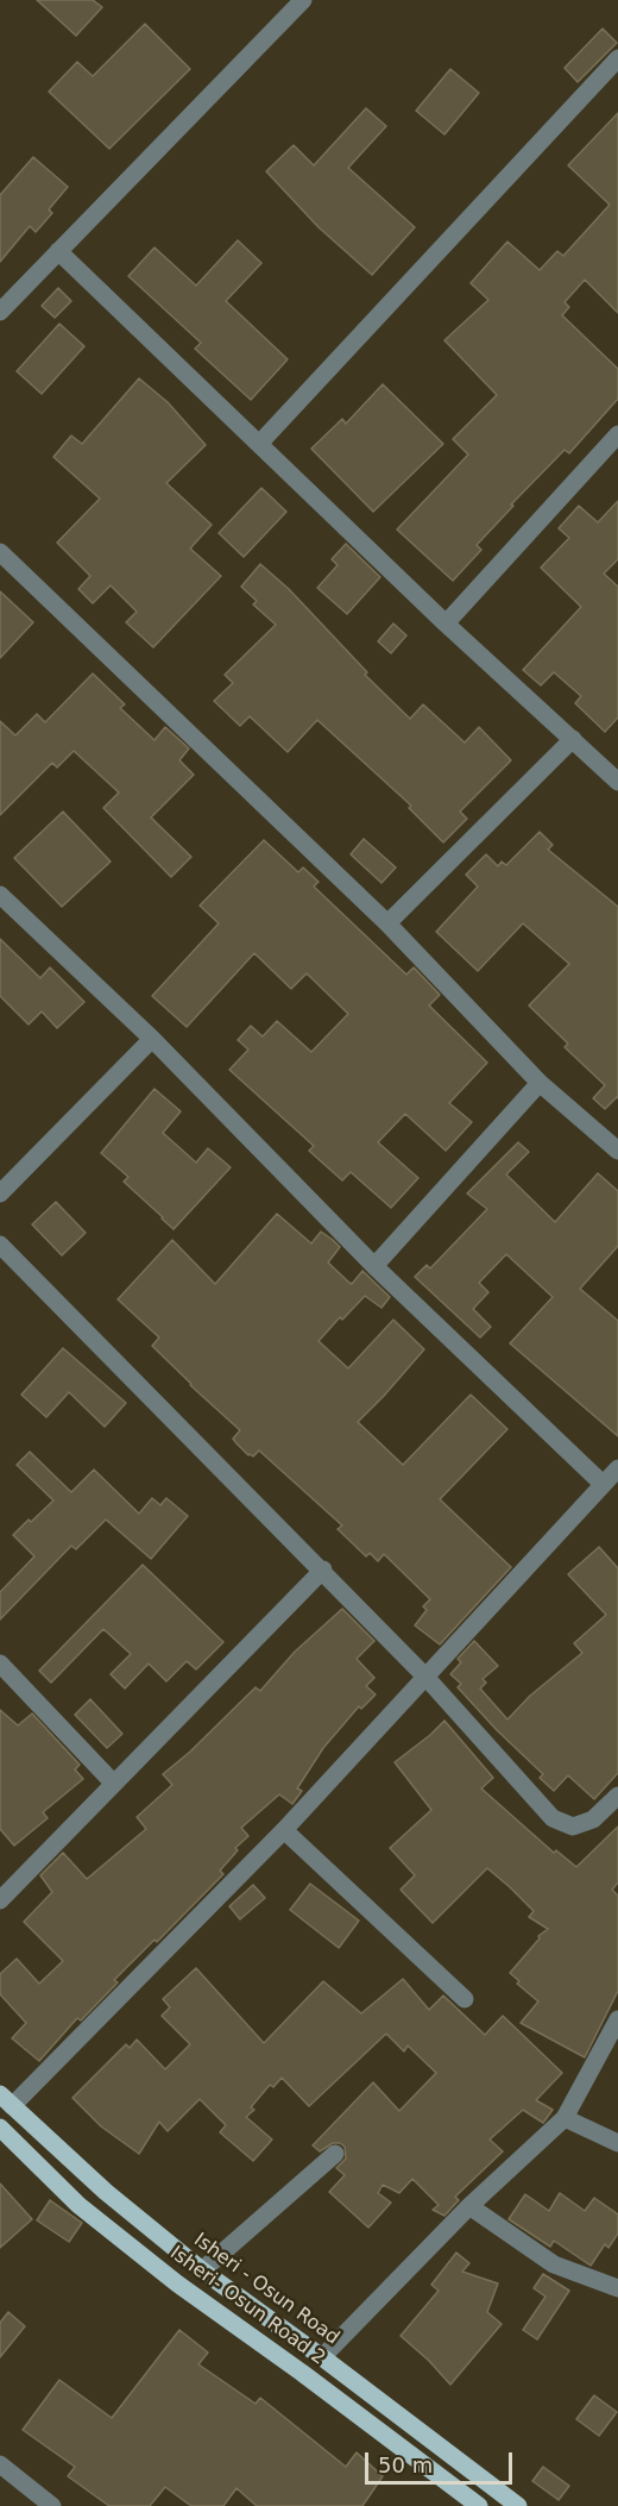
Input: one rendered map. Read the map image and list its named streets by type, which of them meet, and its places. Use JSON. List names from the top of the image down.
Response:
{
  "streets": {
    "main road": ["Isheri - Osun Road", "Isheri- Osun Road 2"]
  },
  "scale_bar": "50 m"
}
